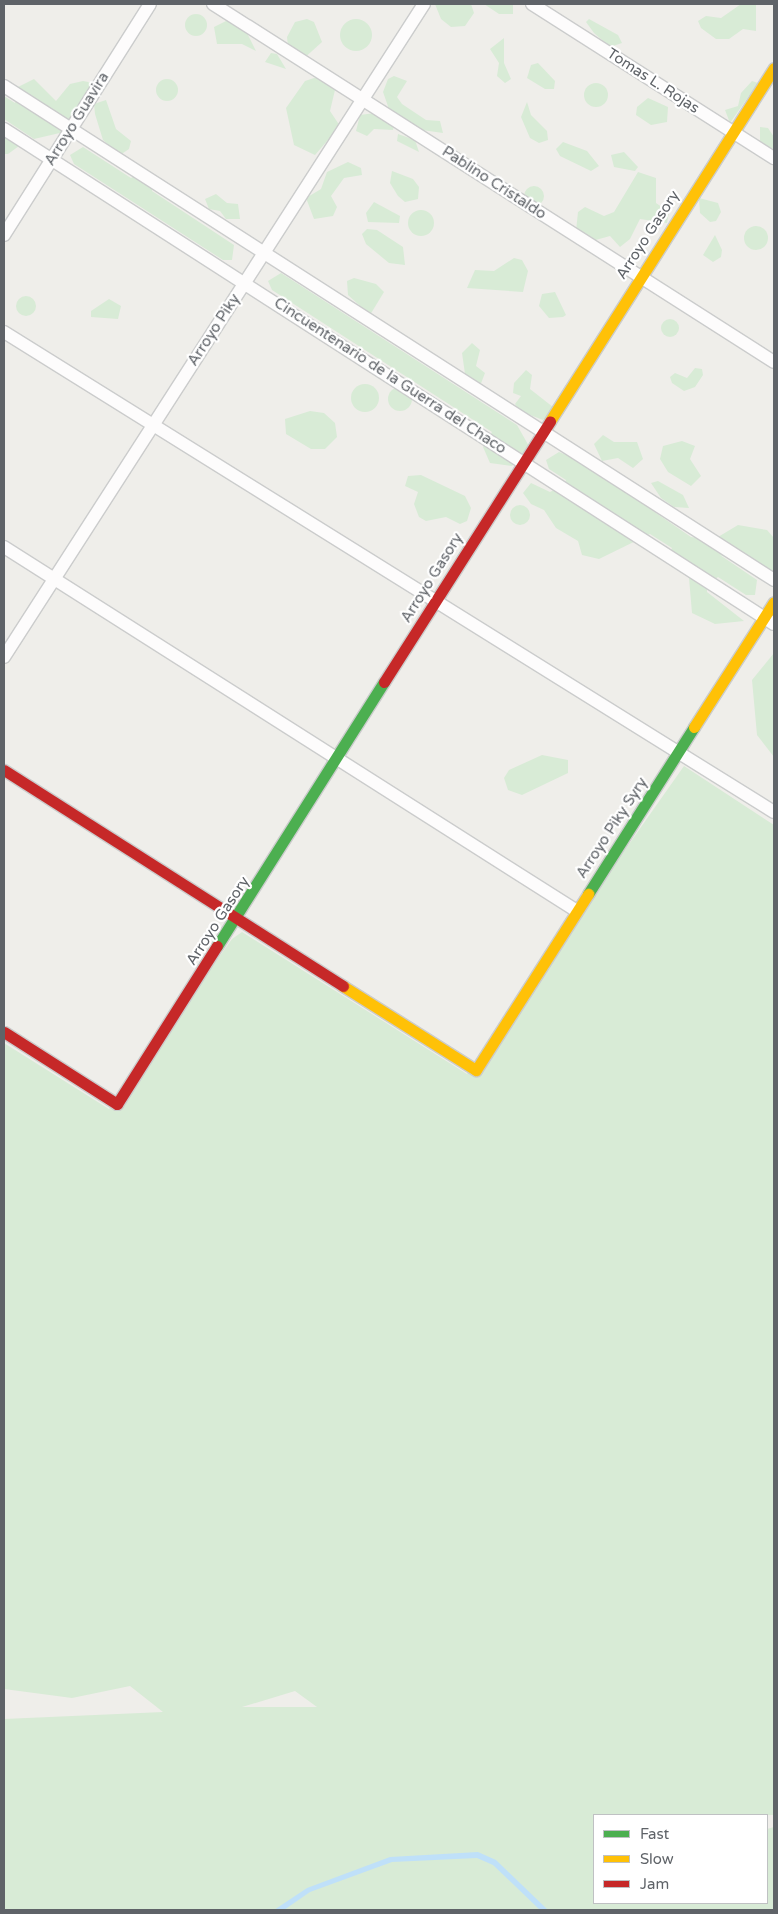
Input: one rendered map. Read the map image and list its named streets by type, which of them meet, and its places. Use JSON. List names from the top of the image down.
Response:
{
  "streets": {
    "street": [
      "Tomas L. Rojas",
      "Arroyo Guavira",
      "Pablino Cristaldo",
      "Arroyo Gasory",
      "Arroyo Piky",
      "Cincuentenario de la Guerra del Chaco",
      "Arroyo Piky Syry"
    ]
  },
  "crossings": [
    ["Tomas L. Rojas", "Arroyo Gasory"],
    ["Arroyo Guavira", "Cincuentenario de la Guerra del Chaco"],
    ["Pablino Cristaldo", "Arroyo Gasory"],
    ["Pablino Cristaldo", "Arroyo Piky"],
    ["Arroyo Gasory", "Cincuentenario de la Guerra del Chaco"],
    ["Arroyo Gasory", "Arroyo Piky Syry"],
    ["Arroyo Piky", "Cincuentenario de la Guerra del Chaco"],
    ["Cincuentenario de la Guerra del Chaco", "Arroyo Piky Syry"]
  ],
  "legend": ["Fast", "Slow", "Jam"]
}
